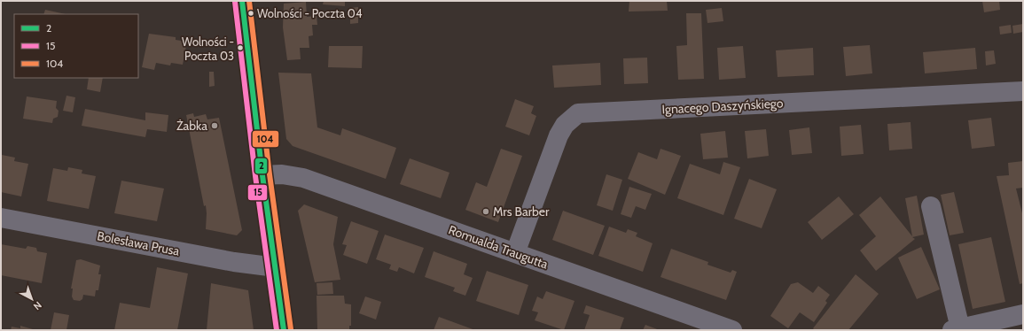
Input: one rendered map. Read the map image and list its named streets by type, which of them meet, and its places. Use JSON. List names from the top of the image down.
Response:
{
  "streets": {
    "street": ["Ignacego Daszyńskiego", "Bolesława Prusa", "Romualda Traugutta"]
  },
  "crossings": [
    ["Ignacego Daszyńskiego", "Romualda Traugutta"]
  ],
  "places": [
    "Wolności - Poczta 04",
    "Wolności - Poczta 03",
    "Żabka",
    "Mrs Barber"
  ],
  "lines": ["transit line 2", "transit line 104", "transit line 15"],
  "legend": ["2", "15", "104"],
  "north": "bottom right"
}
